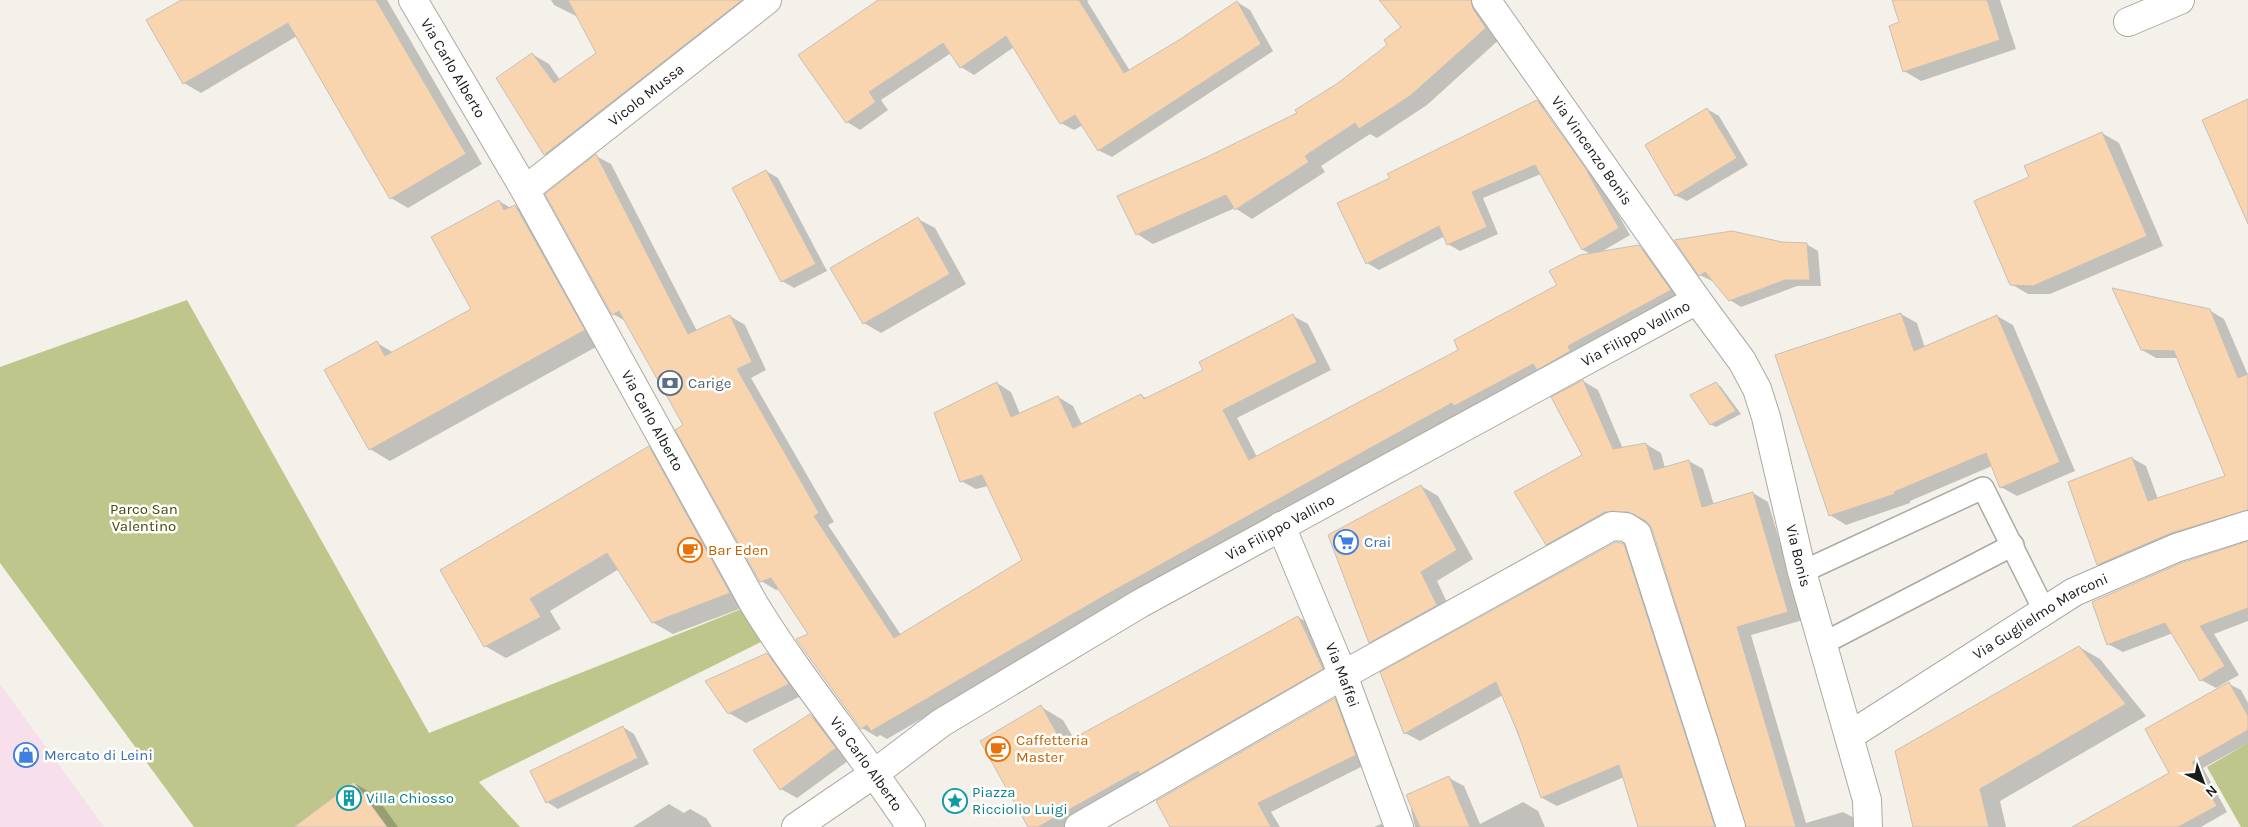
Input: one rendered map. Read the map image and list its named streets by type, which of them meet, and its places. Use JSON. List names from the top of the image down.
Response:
{
  "streets": {
    "street": [
      "Via Carlo Alberto",
      "Vicolo Mussa",
      "Via Vincenzo Bonis",
      "Via Filippo Vallino",
      "Via Bonis",
      "Via Guglielmo Marconi",
      "Via Maffei"
    ]
  },
  "crossings": [
    ["Via Carlo Alberto", "Vicolo Mussa"],
    ["Via Carlo Alberto", "Via Filippo Vallino"],
    ["Via Vincenzo Bonis", "Via Filippo Vallino"],
    ["Via Vincenzo Bonis", "Via Bonis"],
    ["Via Filippo Vallino", "Via Bonis"],
    ["Via Filippo Vallino", "Via Maffei"],
    ["Via Bonis", "Via Guglielmo Marconi"]
  ],
  "parks": ["Parco San Valentino"],
  "places": {
    "bank": ["Carige"],
    "supermarket": ["Crai"],
    "cafe": ["Bar Eden", "Caffetteria Master"],
    "shop": ["Mercato di Leini"],
    "building": ["Villa Chiosso"],
    "place": ["Piazza Ricciolio Luigi"]
  },
  "north": "bottom right"
}
